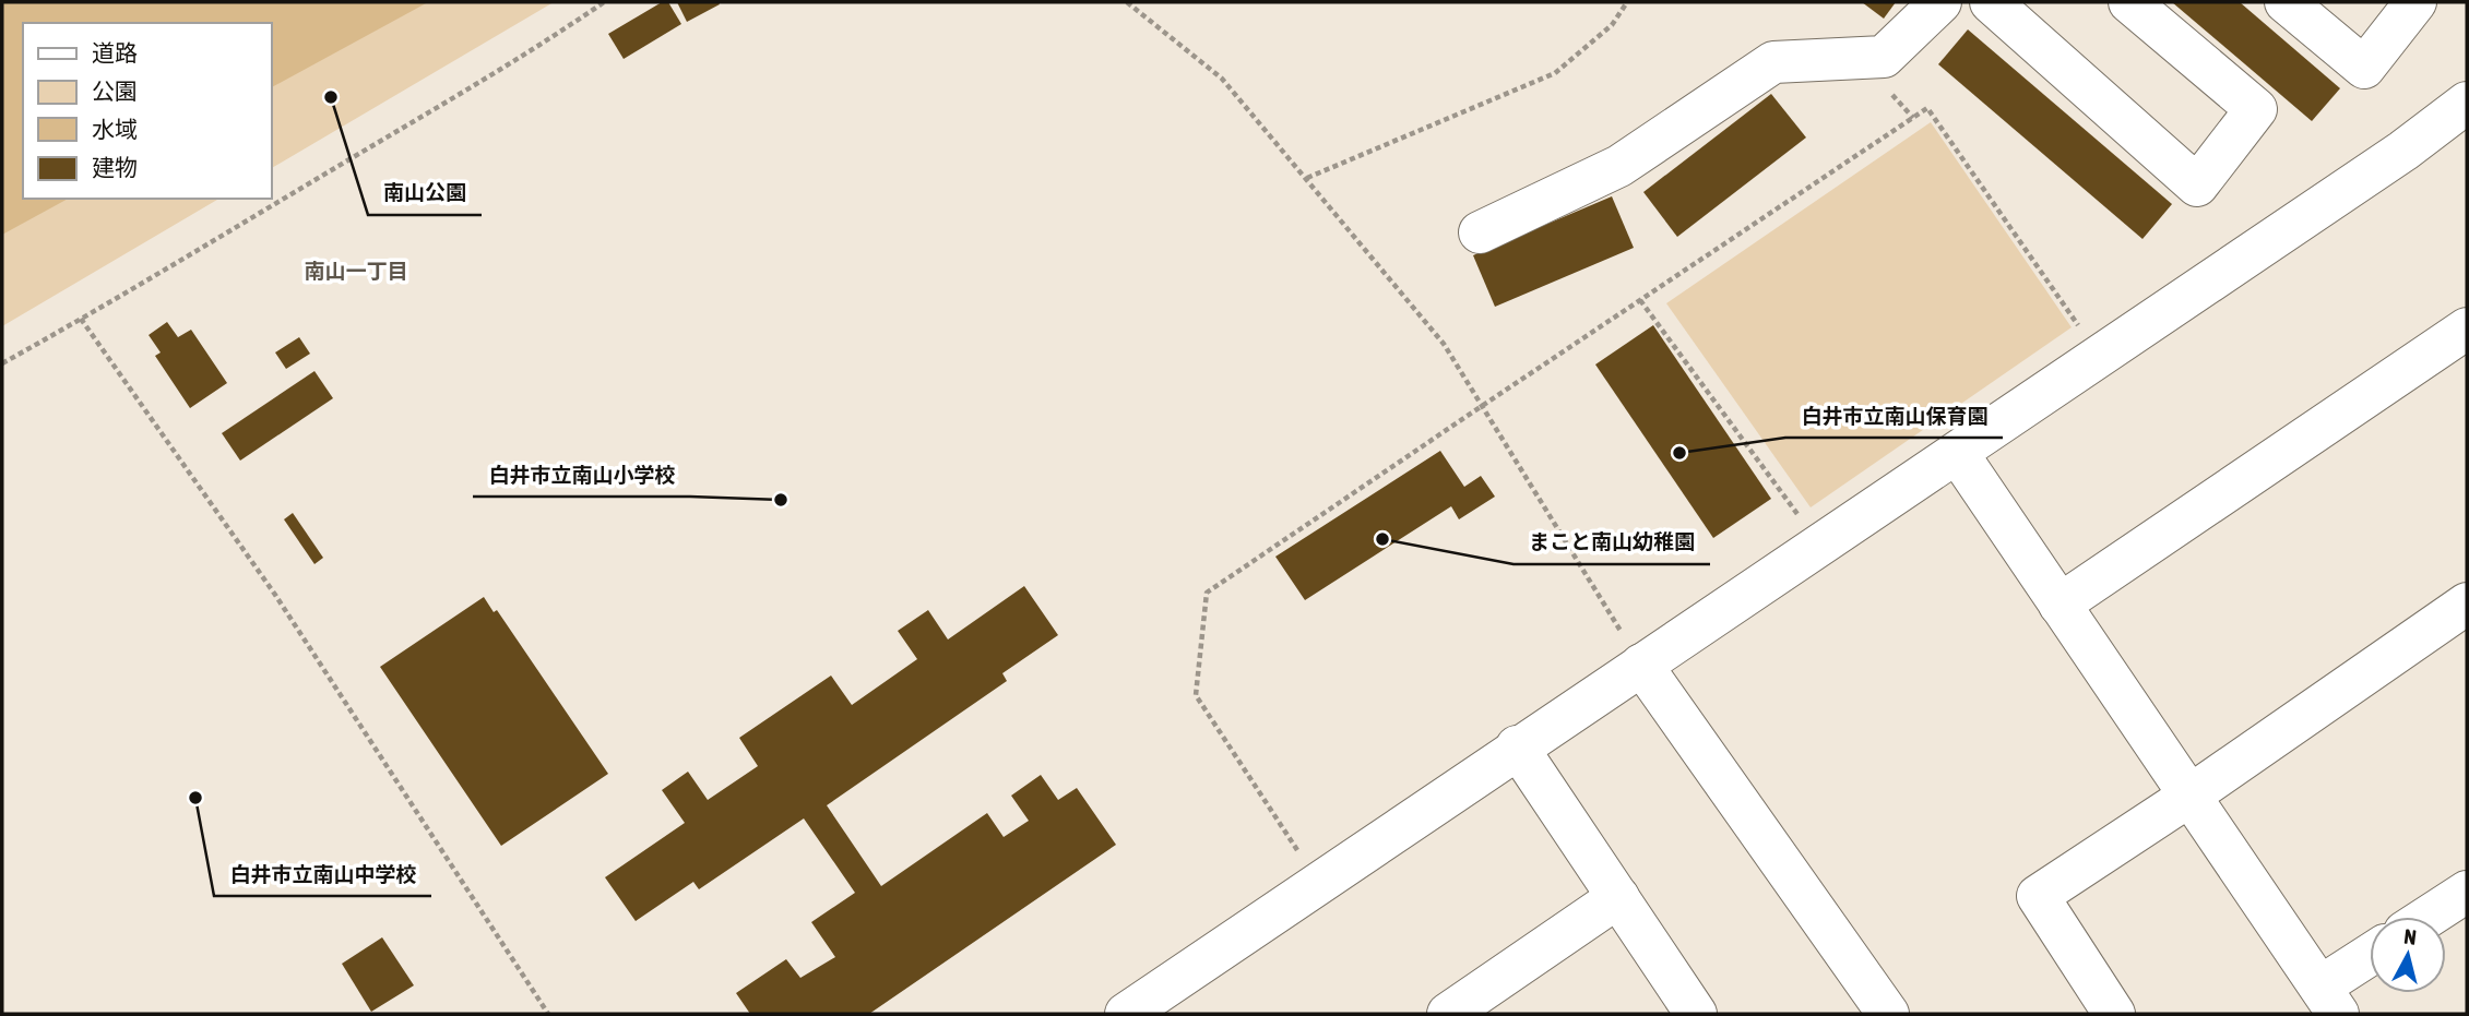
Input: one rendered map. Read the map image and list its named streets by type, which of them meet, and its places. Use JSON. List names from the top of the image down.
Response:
{
  "districts": ["南山一丁目"],
  "places": [
    "南山公園",
    "白井市立南山保育園",
    "白井市立南山小学校",
    "まこと南山幼稚園",
    "白井市立南山中学校"
  ],
  "legend": [
    "道路",
    "公園",
    "水域",
    "建物"
  ],
  "north": "top"
}
